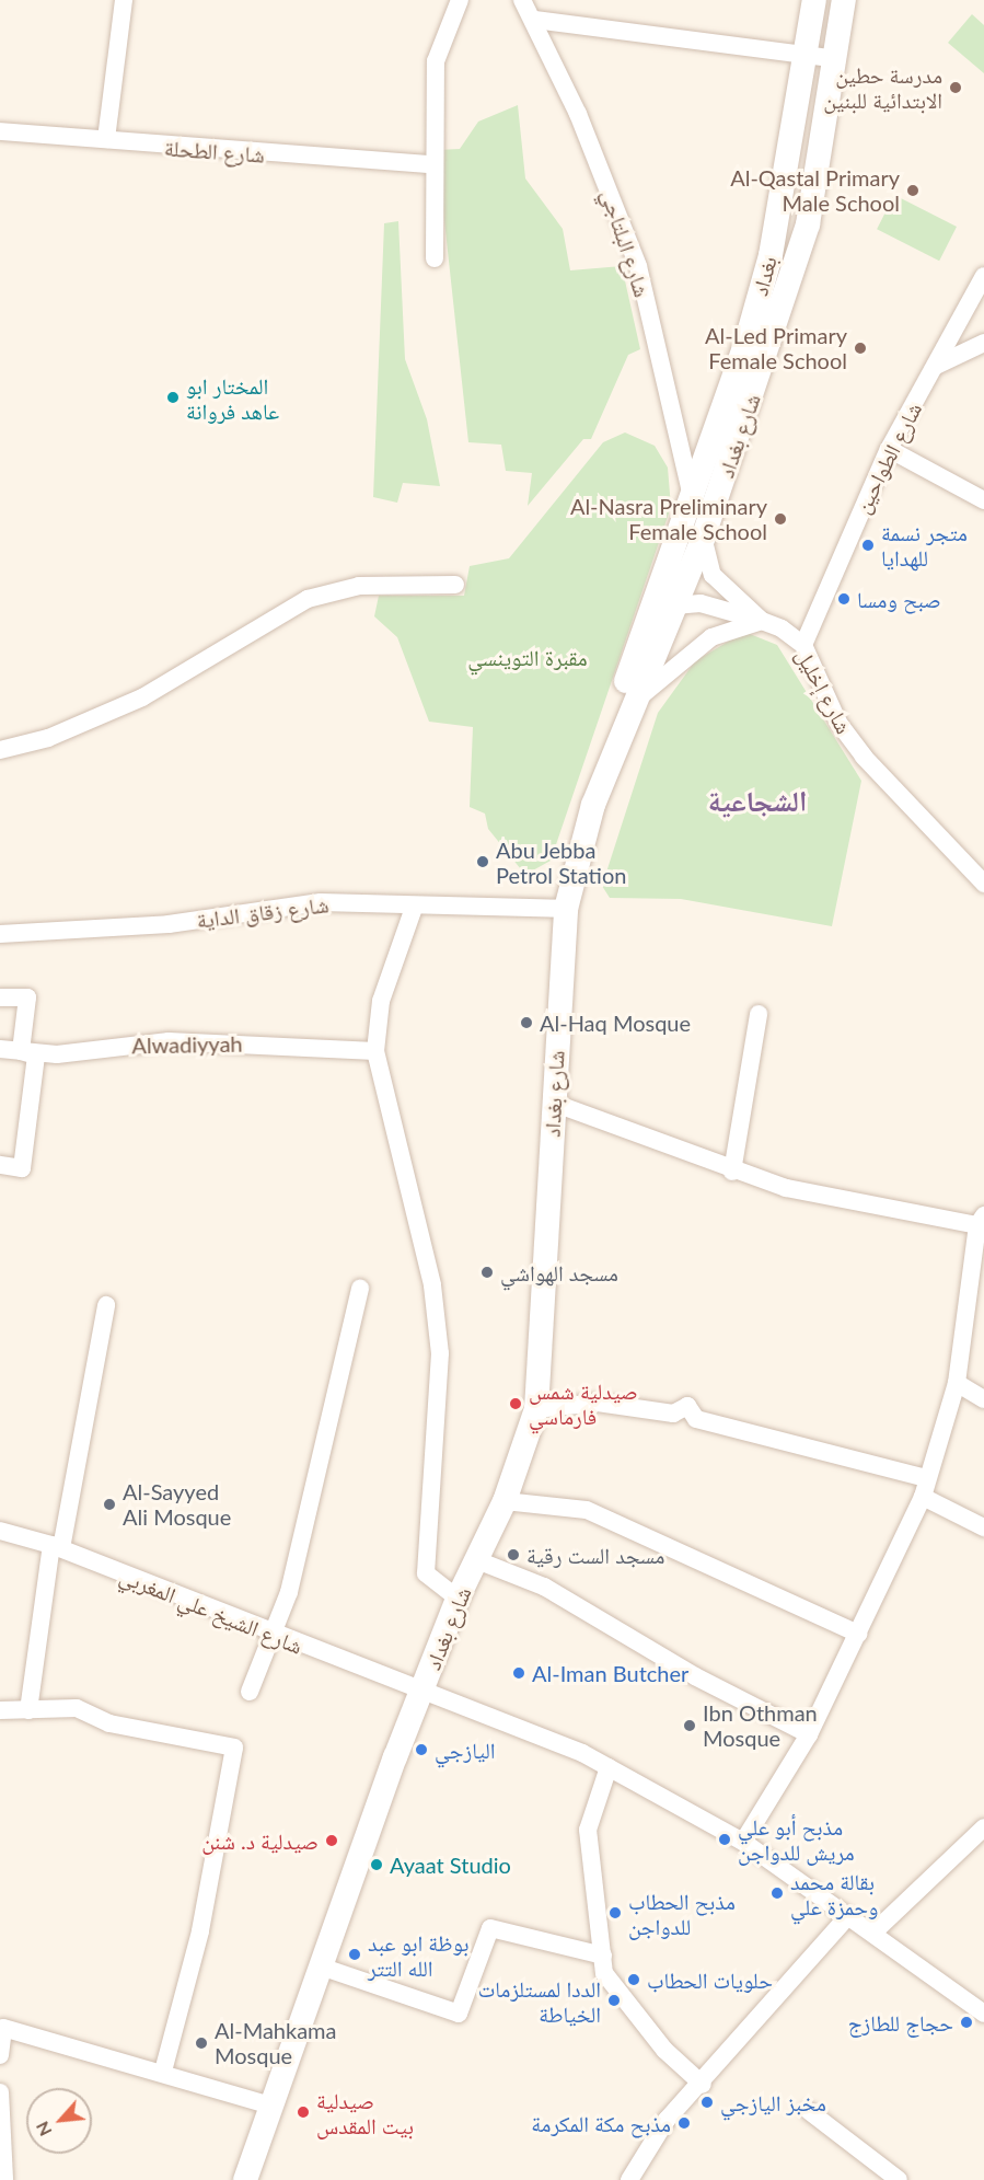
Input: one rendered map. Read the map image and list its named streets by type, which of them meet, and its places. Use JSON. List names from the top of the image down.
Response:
{
  "streets": {
    "main road": ["بغداد", "شارع بغداد"],
    "street": [
      "شارع الطحلة",
      "شارع البلتاجي",
      "شارع الطواحين",
      "شارع إخليل",
      "شارع زقاق الداية",
      "Alwadiyyah",
      "شارع الشيخ علي المغربي"
    ]
  },
  "crossings": [
    ["شارع البلتاجي", "بغداد"],
    ["شارع البلتاجي", "شارع بغداد"],
    ["شارع البلتاجي", "شارع إخليل"],
    ["بغداد", "شارع بغداد"],
    ["شارع بغداد", "شارع زقاق الداية"],
    ["شارع بغداد", "شارع الشيخ علي المغربي"],
    ["شارع الطواحين", "شارع إخليل"]
  ],
  "districts": ["الشجاعية"],
  "parks": ["مقبرة التوينسي"],
  "places": [
    "مدرسة حطين الابتدائية للبنين",
    "Al-Qastal Primary Male School",
    "Al-Led Primary Female School",
    "المختار ابو عاهد فروانة",
    "Al-Nasra Preliminary Female School",
    "متجر نسمة للهدايا",
    "صبح ومسا",
    "Abu Jebba Petrol Station",
    "Al-Haq Mosque",
    "مسجد الهواشي",
    "صيدلية شمس فارماسي",
    "Al-Sayyed Ali Mosque",
    "مسجد الست رقية",
    "Al-Iman Butcher",
    "Ibn Othman Mosque",
    "اليازجي",
    "مذبح أبو علي مريش للدواجن",
    "صيدلية د. شنن",
    "Ayaat Studio",
    "بقالة محمد وحمزة علي",
    "مذبح الحطاب للدواجن",
    "بوظة ابو عبد الله التتر",
    "حلويات الحطاب",
    "الددا لمستلزمات الخياطة",
    "حجاج للطازج",
    "Al-Mahkama Mosque",
    "مخبز اليازجي",
    "صيدلية بيت المقدس",
    "مذبح مكة المكرمة"
  ],
  "north": "bottom left"
}
